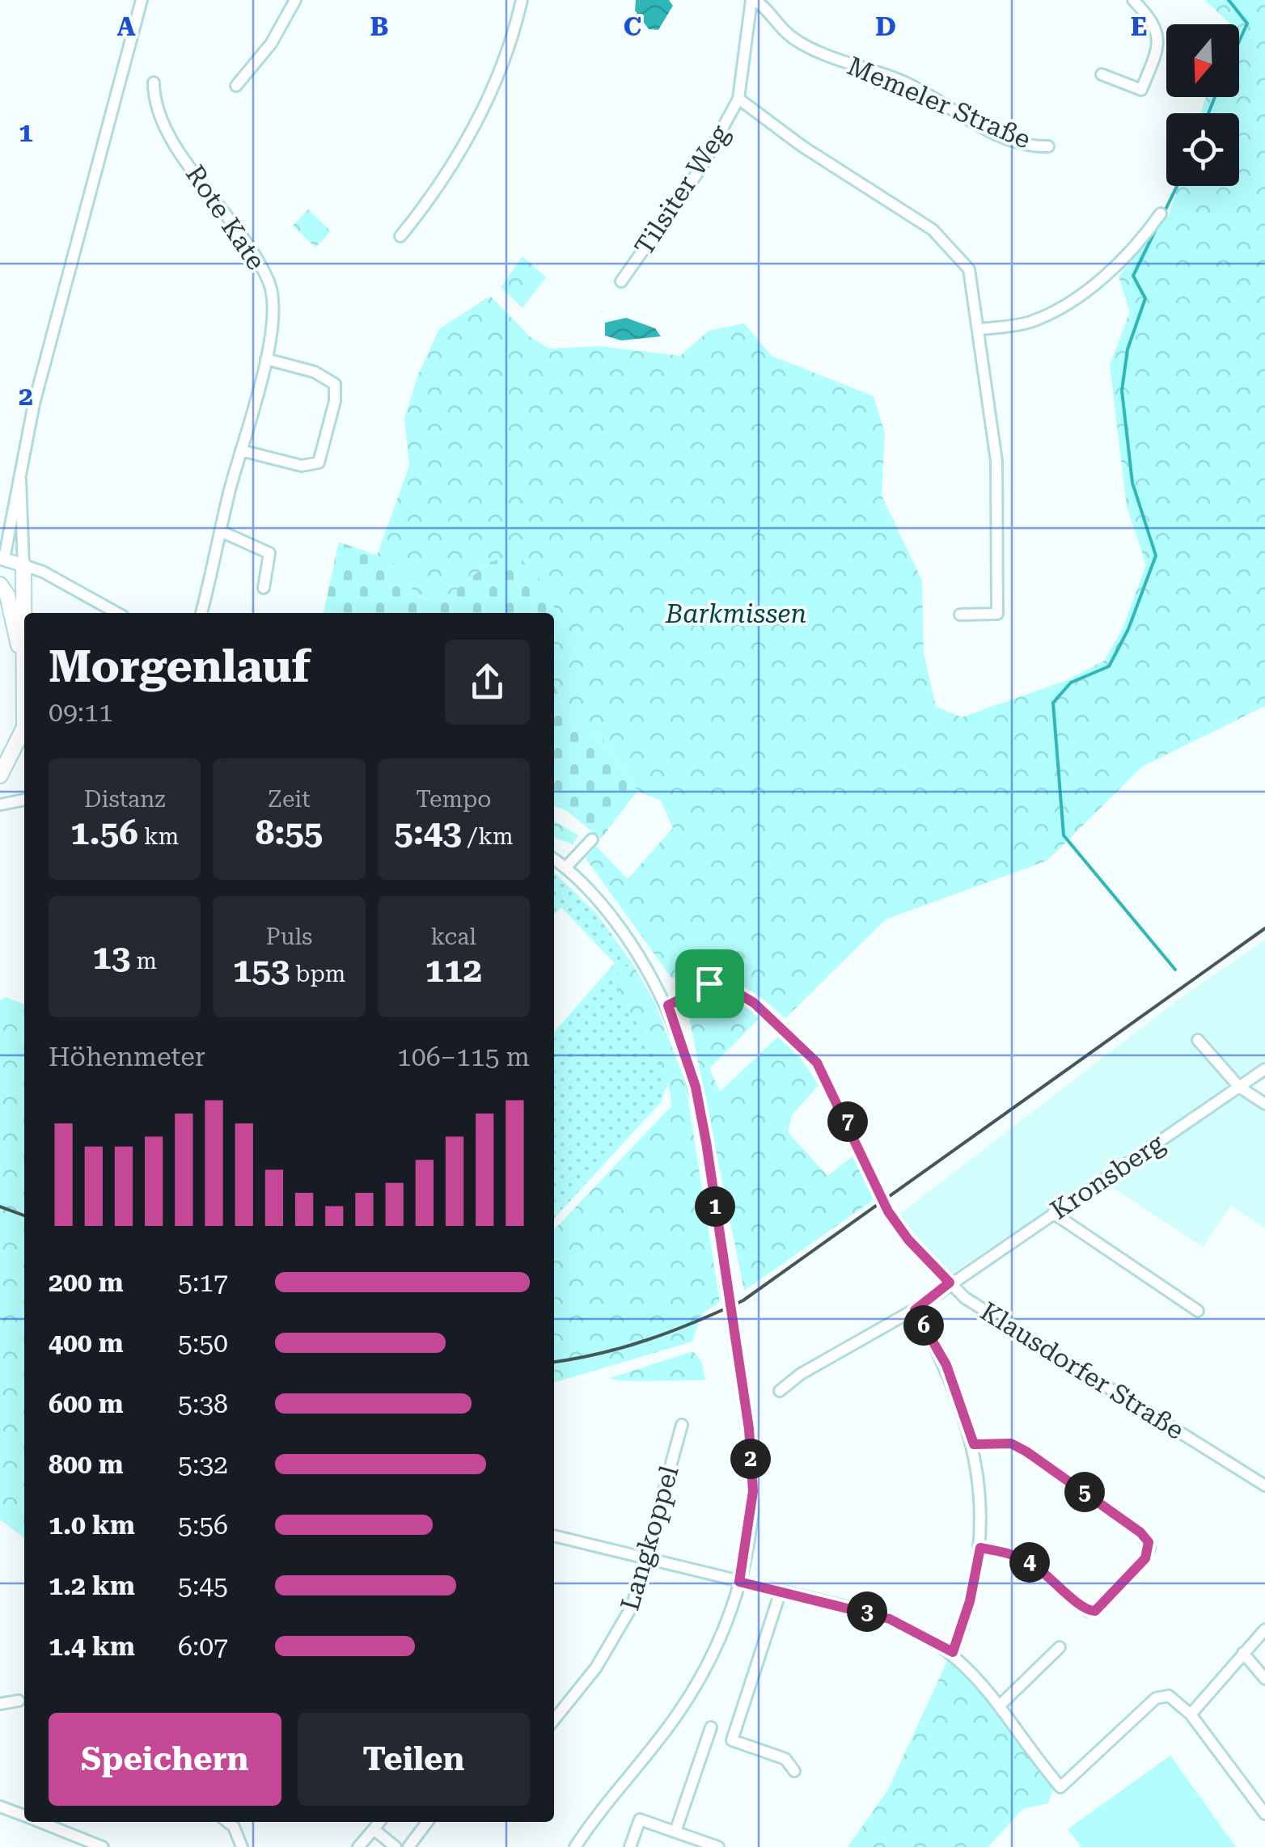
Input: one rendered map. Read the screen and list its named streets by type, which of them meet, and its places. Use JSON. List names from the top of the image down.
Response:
{
  "streets": {
    "street": [
      "Memeler Straße",
      "Tilsiter Weg",
      "Rote Kate",
      "Kronsberg",
      "Klausdorfer Straße",
      "Langkoppel"
    ]
  },
  "crossings": [
    ["Memeler Straße", "Tilsiter Weg"],
    ["Kronsberg", "Klausdorfer Straße"]
  ],
  "parks": ["Barkmissen"],
  "north": "bottom",
  "page": {
    "heading": ["Morgenlauf", "09:11"],
    "stats": [
      ["Distanz", "1.56 km"],
      ["Zeit", "8:55"],
      ["Tempo", "5:43 /km"],
      ["13 m"],
      ["Puls", "153 bpm"],
      ["kcal", "112"]
    ],
    "chart": ["Höhenmeter", "106–115 m"],
    "pins": [
      "7",
      "1",
      "6",
      "2",
      "5",
      "4",
      "3"
    ],
    "list": [
      {
        "name": "200 m",
        "note": "5:17"
      },
      {
        "name": "400 m",
        "note": "5:50"
      },
      {
        "name": "600 m",
        "note": "5:38"
      },
      {
        "name": "800 m",
        "note": "5:32"
      },
      {
        "name": "1.0 km",
        "note": "5:56"
      },
      {
        "name": "1.2 km",
        "note": "5:45"
      },
      {
        "name": "1.4 km",
        "note": "6:07"
      }
    ],
    "buttons": ["Speichern", "Teilen"]
  },
  "grid": {
    "columns": [
      "A",
      "B",
      "C",
      "D",
      "E"
    ],
    "rows": ["1", "2"]
  }
}
